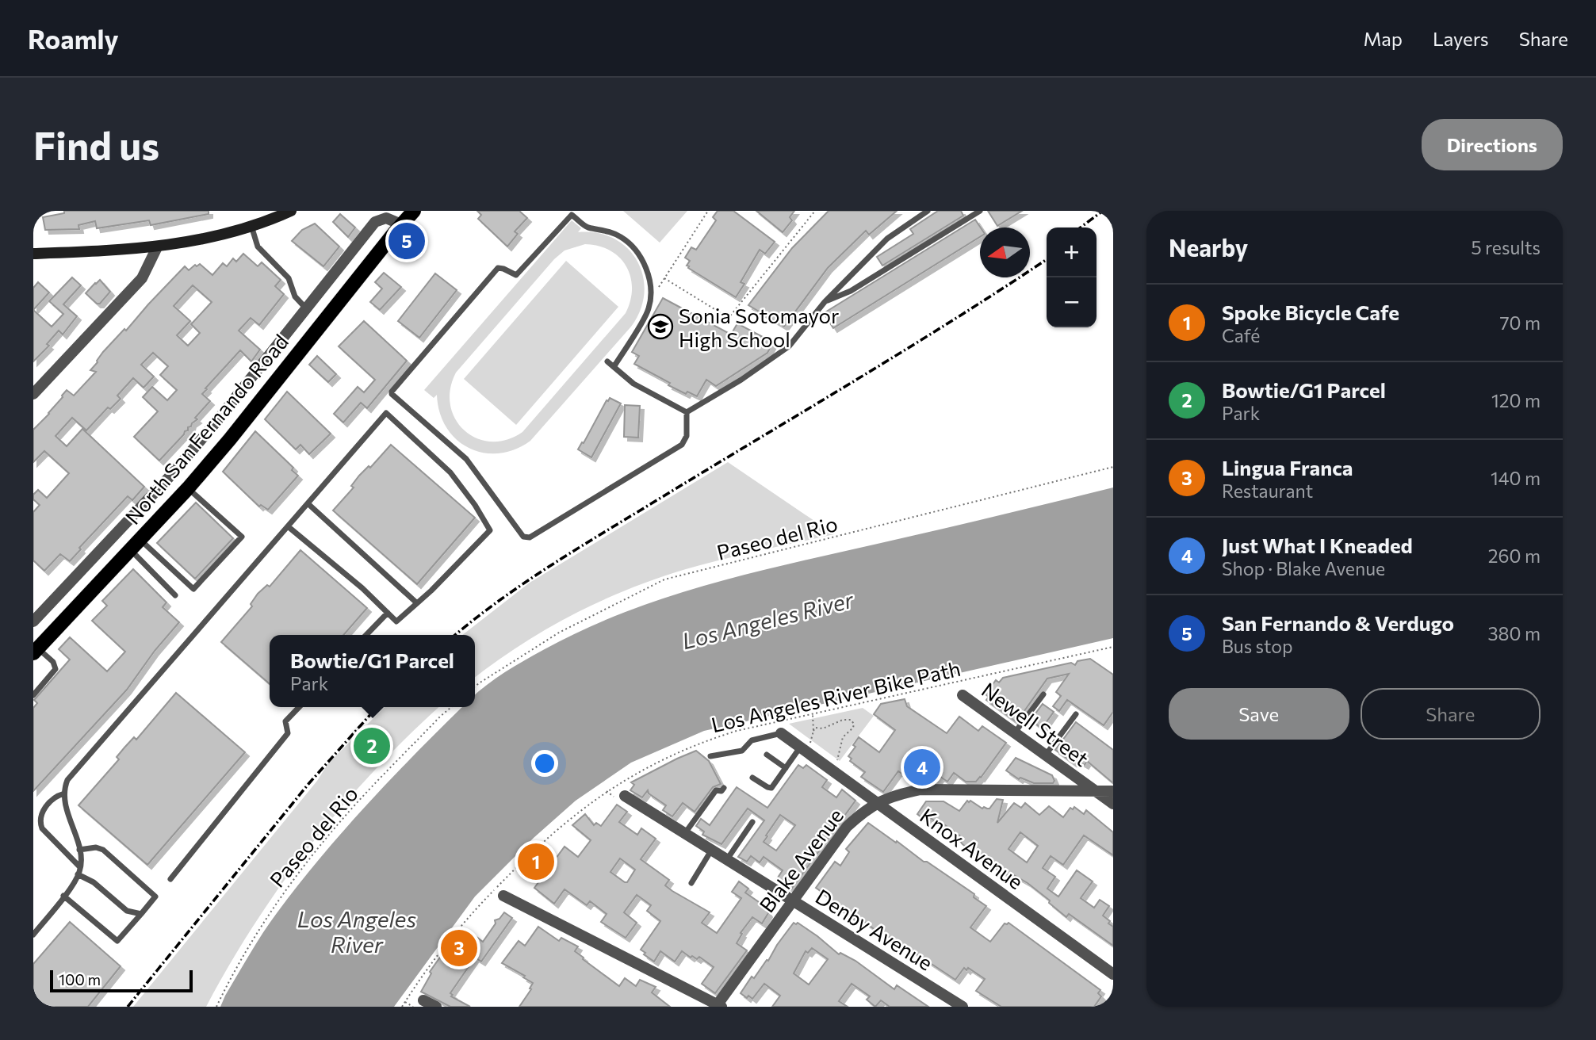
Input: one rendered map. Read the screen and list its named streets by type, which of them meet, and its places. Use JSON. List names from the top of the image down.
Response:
{
  "streets": {
    "main road": ["North San Fernando Road"],
    "street": [
      "Newell Street",
      "Knox Avenue",
      "Blake Avenue",
      "Denby Avenue"
    ],
    "path": ["Paseo del Rio", "Los Angeles River Bike Path"]
  },
  "crossings": [
    ["Newell Street", "Blake Avenue"],
    ["Knox Avenue", "Blake Avenue"],
    ["Blake Avenue", "Denby Avenue"]
  ],
  "water": ["Los Angeles River"],
  "places": {
    "school or university": ["Sonia Sotomayor High School"]
  },
  "scale_bar": "100 m",
  "north": "left",
  "page": {
    "header": "Roamly",
    "nav": ["Map", "Layers", "Share"],
    "buttons": [
      "Directions",
      ["Save", "Share"]
    ],
    "title": "Find us",
    "heading": ["Nearby", "5 results"],
    "pins": [
      "5",
      "2",
      "4",
      "1",
      "3"
    ],
    "map_buttons": ["+", "−"],
    "list": [
      {
        "mark": "1",
        "name": "Spoke Bicycle Cafe",
        "note": "Café",
        "value": "70 m"
      },
      {
        "mark": "2",
        "name": "Bowtie/G1 Parcel",
        "note": "Park",
        "value": "120 m"
      },
      {
        "mark": "3",
        "name": "Lingua Franca",
        "note": "Restaurant",
        "value": "140 m"
      },
      {
        "mark": "4",
        "name": "Just What I Kneaded",
        "note": "Shop · Blake Avenue",
        "value": "260 m"
      },
      {
        "mark": "5",
        "name": "San Fernando & Verdugo",
        "note": "Bus stop",
        "value": "380 m"
      }
    ],
    "popup": ["Bowtie/G1 Parcel", "Park"],
    "scale": "100 m"
  }
}
